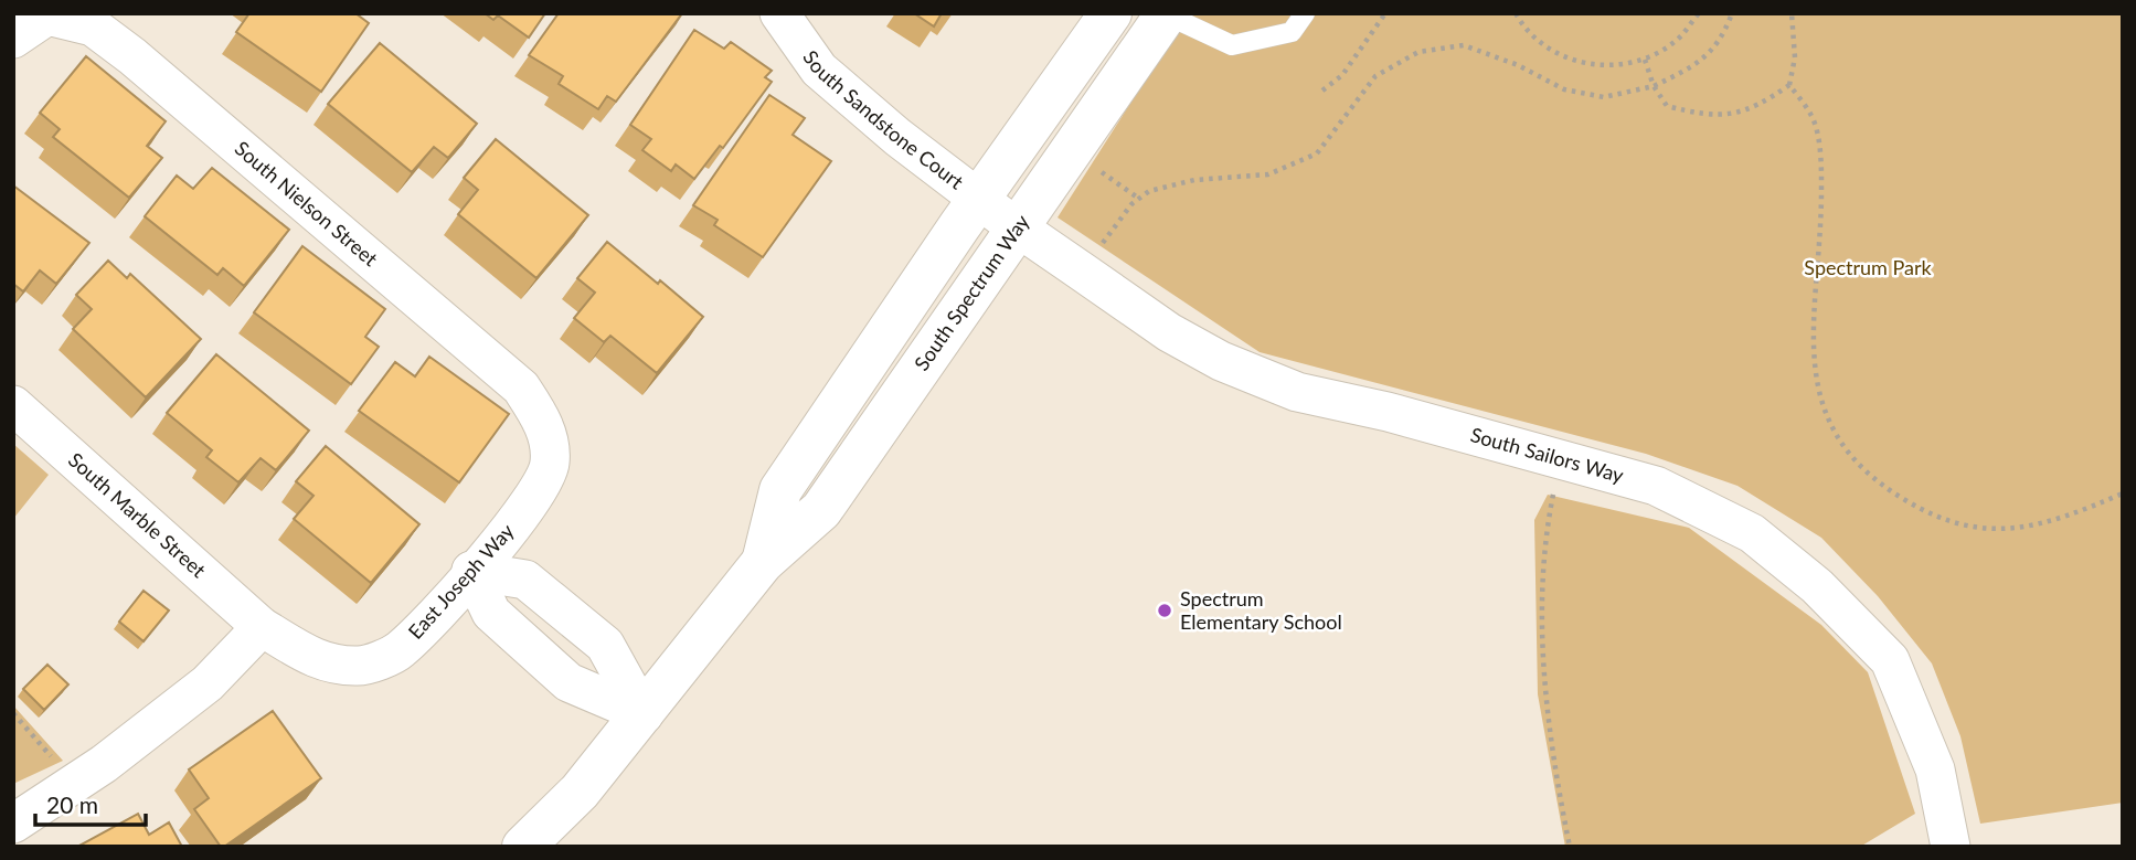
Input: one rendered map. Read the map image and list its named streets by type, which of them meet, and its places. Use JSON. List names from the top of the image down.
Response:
{
  "streets": {
    "street": [
      "South Sandstone Court",
      "South Nielson Street",
      "South Spectrum Way",
      "South Sailors Way",
      "South Marble Street",
      "East Joseph Way"
    ]
  },
  "crossings": [
    ["South Sandstone Court", "South Spectrum Way"],
    ["South Sandstone Court", "South Sailors Way"],
    ["South Nielson Street", "East Joseph Way"],
    ["South Spectrum Way", "South Sailors Way"],
    ["South Marble Street", "East Joseph Way"]
  ],
  "parks": ["Spectrum Park"],
  "places": ["Spectrum Elementary School"],
  "scale_bar": "20 m"
}
